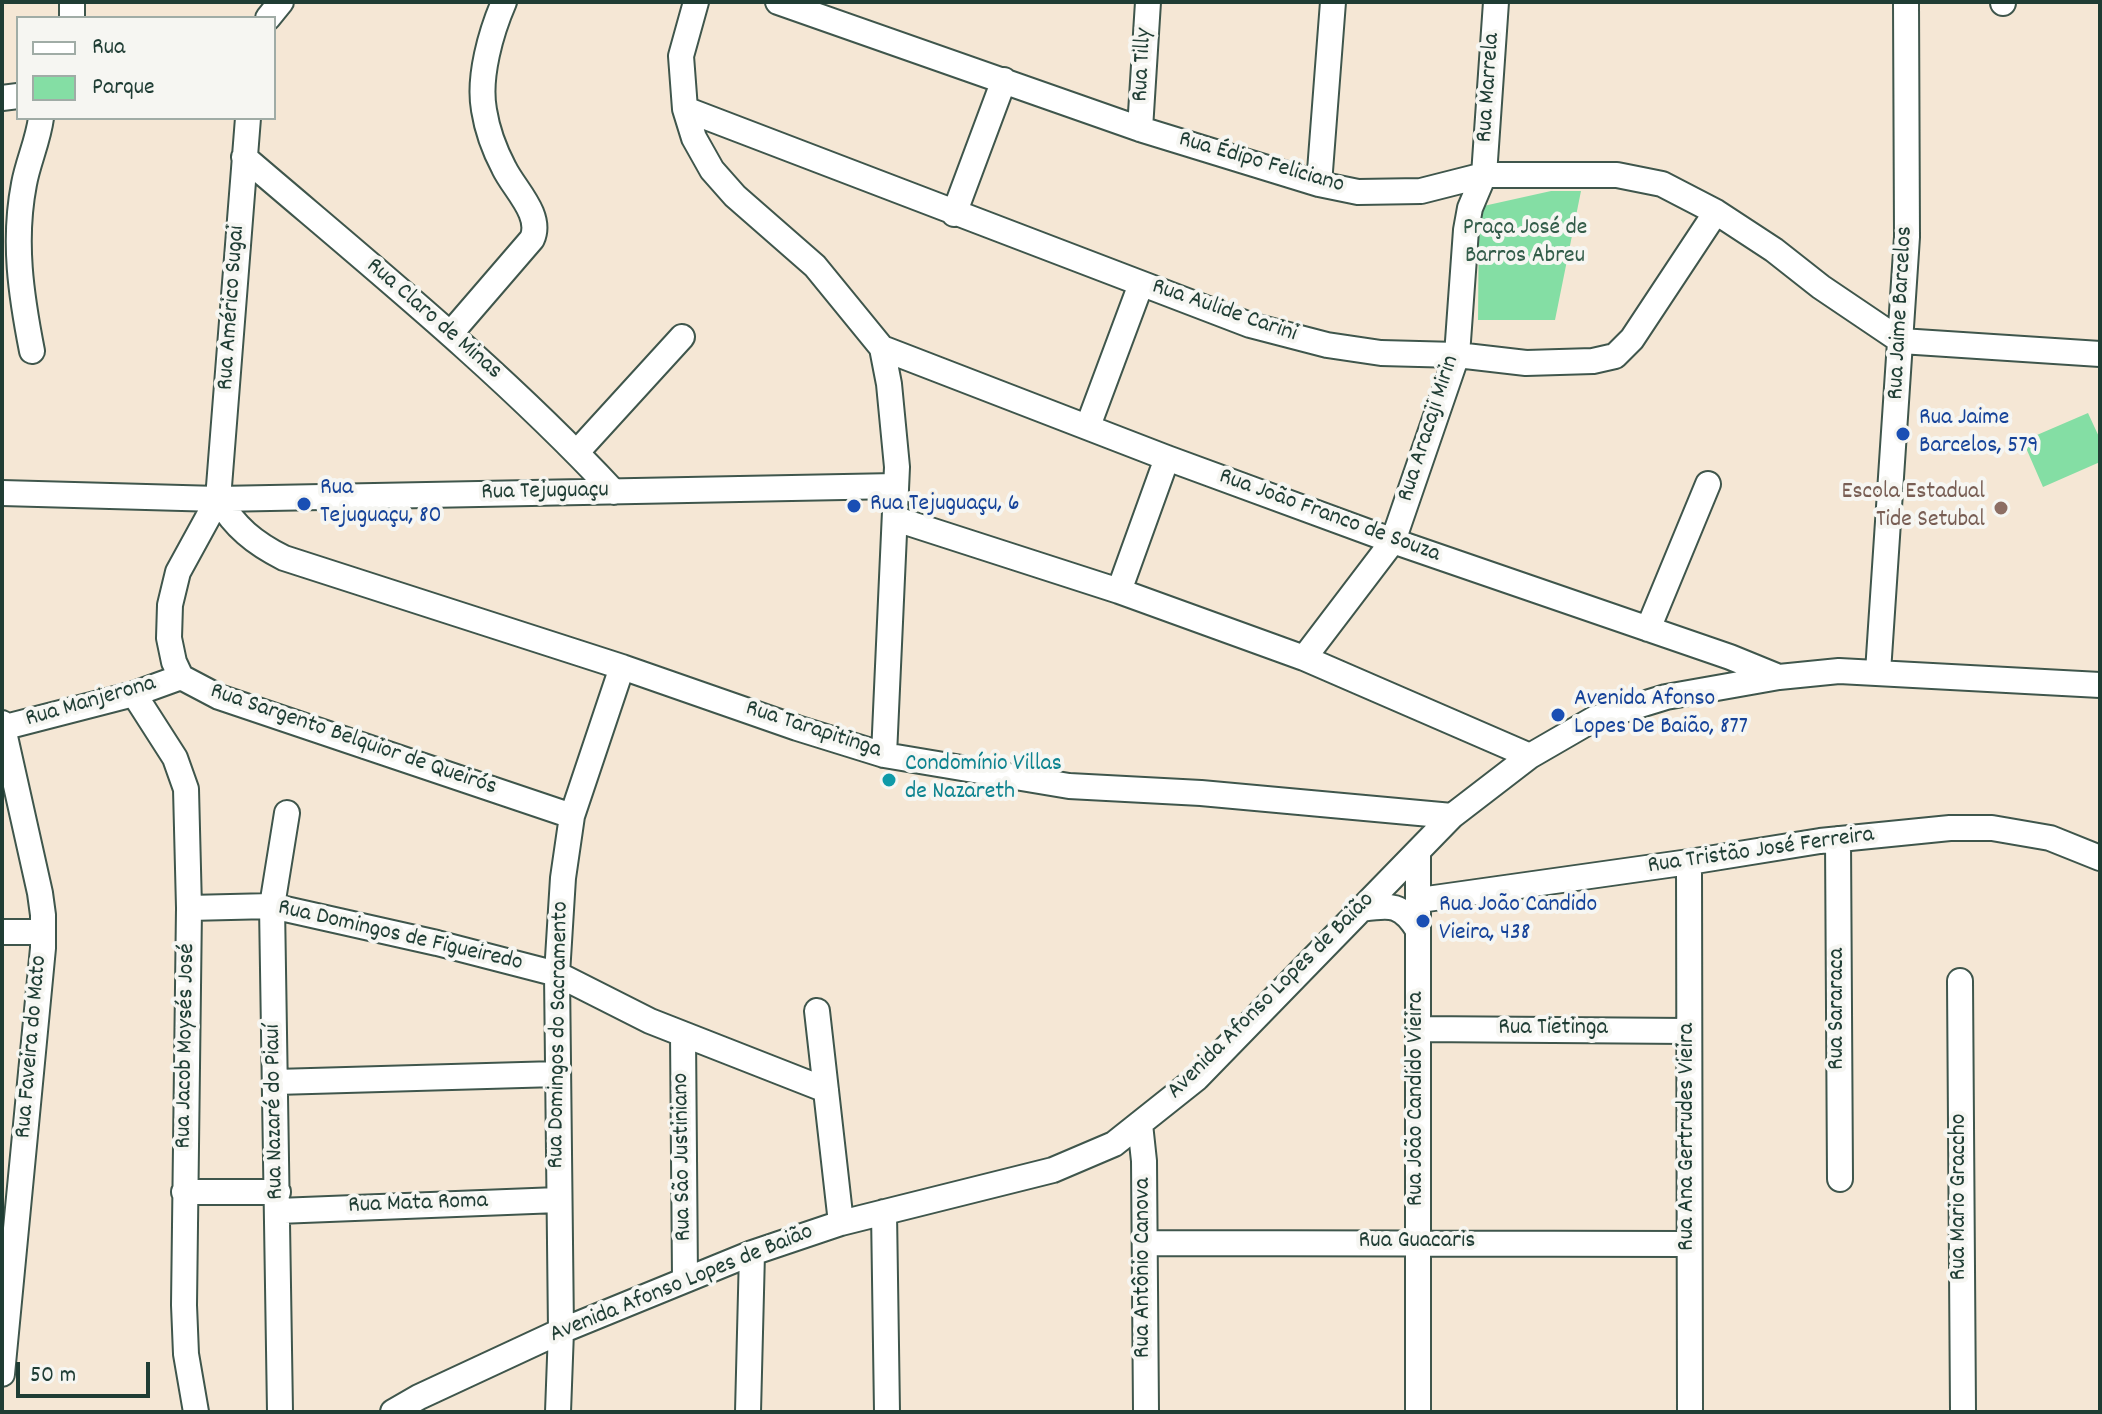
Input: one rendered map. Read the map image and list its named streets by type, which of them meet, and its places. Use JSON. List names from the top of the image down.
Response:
{
  "streets": {
    "street": [
      "Rua Tilly",
      "Rua Marrela",
      "Rua Édipo Feliciano",
      "Rua Américo Sugai",
      "Rua Aulide Carini",
      "Rua Jaime Barcelos",
      "Rua Claro de Minas",
      "Rua Aracaji Mirin",
      "Rua Tejuguaçu",
      "Rua João Franco de Souza",
      "Rua Manjerona",
      "Rua Tarapitinga",
      "Rua Sargento Belquior de Queirós",
      "Rua Tristão José Ferreira",
      "Rua Domingos de Figueiredo",
      "Avenida Afonso Lopes de Baião",
      "Rua Sararaca",
      "Rua Tietinga",
      "Rua Domingos do Sacramento",
      "Rua Jacob Moysés José",
      "Rua Faveira do Mato",
      "Rua João Candido Vieira",
      "Rua Nazaré do Piauí",
      "Rua Ana Gertrudes Vieira",
      "Rua São Justiniano",
      "Rua Mario Graccho",
      "Rua Mata Roma",
      "Rua Guacaris",
      "Rua Antônio Canova"
    ]
  },
  "crossings": [
    ["Rua Tilly", "Rua Édipo Feliciano"],
    ["Rua Marrela", "Rua Édipo Feliciano"],
    ["Rua Marrela", "Rua Aracaji Mirin"],
    ["Rua Édipo Feliciano", "Rua Aulide Carini"],
    ["Rua Édipo Feliciano", "Rua Jaime Barcelos"],
    ["Rua Édipo Feliciano", "Rua Aracaji Mirin"],
    ["Rua Américo Sugai", "Rua Claro de Minas"],
    ["Rua Américo Sugai", "Rua Tejuguaçu"],
    ["Rua Américo Sugai", "Rua Tarapitinga"],
    ["Rua Américo Sugai", "Rua Sargento Belquior de Queirós"],
    ["Rua Aulide Carini", "Rua Aracaji Mirin"],
    ["Rua Jaime Barcelos", "Avenida Afonso Lopes de Baião"],
    ["Rua Claro de Minas", "Rua Tejuguaçu"],
    ["Rua Aracaji Mirin", "Rua João Franco de Souza"],
    ["Rua Tejuguaçu", "Rua Tarapitinga"],
    ["Rua Tejuguaçu", "Rua Sargento Belquior de Queirós"],
    ["Rua João Franco de Souza", "Avenida Afonso Lopes de Baião"],
    ["Rua Manjerona", "Rua Sargento Belquior de Queirós"],
    ["Rua Manjerona", "Rua Jacob Moysés José"],
    ["Rua Manjerona", "Rua Faveira do Mato"],
    ["Rua Tarapitinga", "Rua Sargento Belquior de Queirós"],
    ["Rua Tarapitinga", "Avenida Afonso Lopes de Baião"],
    ["Rua Tarapitinga", "Rua Domingos do Sacramento"],
    ["Rua Sargento Belquior de Queirós", "Rua Domingos do Sacramento"],
    ["Rua Tristão José Ferreira", "Rua Sararaca"],
    ["Rua Tristão José Ferreira", "Rua João Candido Vieira"],
    ["Rua Tristão José Ferreira", "Rua Ana Gertrudes Vieira"],
    ["Rua Domingos de Figueiredo", "Rua Domingos do Sacramento"],
    ["Rua Domingos de Figueiredo", "Rua Jacob Moysés José"],
    ["Rua Domingos de Figueiredo", "Rua Nazaré do Piauí"],
    ["Rua Domingos de Figueiredo", "Rua São Justiniano"],
    ["Avenida Afonso Lopes de Baião", "Rua Domingos do Sacramento"],
    ["Avenida Afonso Lopes de Baião", "Rua João Candido Vieira"],
    ["Avenida Afonso Lopes de Baião", "Rua São Justiniano"],
    ["Avenida Afonso Lopes de Baião", "Rua Antônio Canova"],
    ["Rua Tietinga", "Rua João Candido Vieira"],
    ["Rua Tietinga", "Rua Ana Gertrudes Vieira"],
    ["Rua Domingos do Sacramento", "Rua Mata Roma"],
    ["Rua Jacob Moysés José", "Rua Mata Roma"],
    ["Rua João Candido Vieira", "Rua Guacaris"],
    ["Rua Nazaré do Piauí", "Rua Mata Roma"],
    ["Rua Ana Gertrudes Vieira", "Rua Guacaris"],
    ["Rua Guacaris", "Rua Antônio Canova"]
  ],
  "parks": ["Praça José de Barros Abreu"],
  "places": [
    "Rua Jaime Barcelos, 579",
    "Rua Tejuguaçu, 80",
    "Rua Tejuguaçu, 6",
    "Escola Estadual Tide Setubal",
    "Avenida Afonso Lopes De Baião, 877",
    "Condomínio Villas de Nazareth",
    "Rua João Candido Vieira, 438"
  ],
  "legend": ["Rua", "Parque"],
  "scale_bar": "50 m"
}
